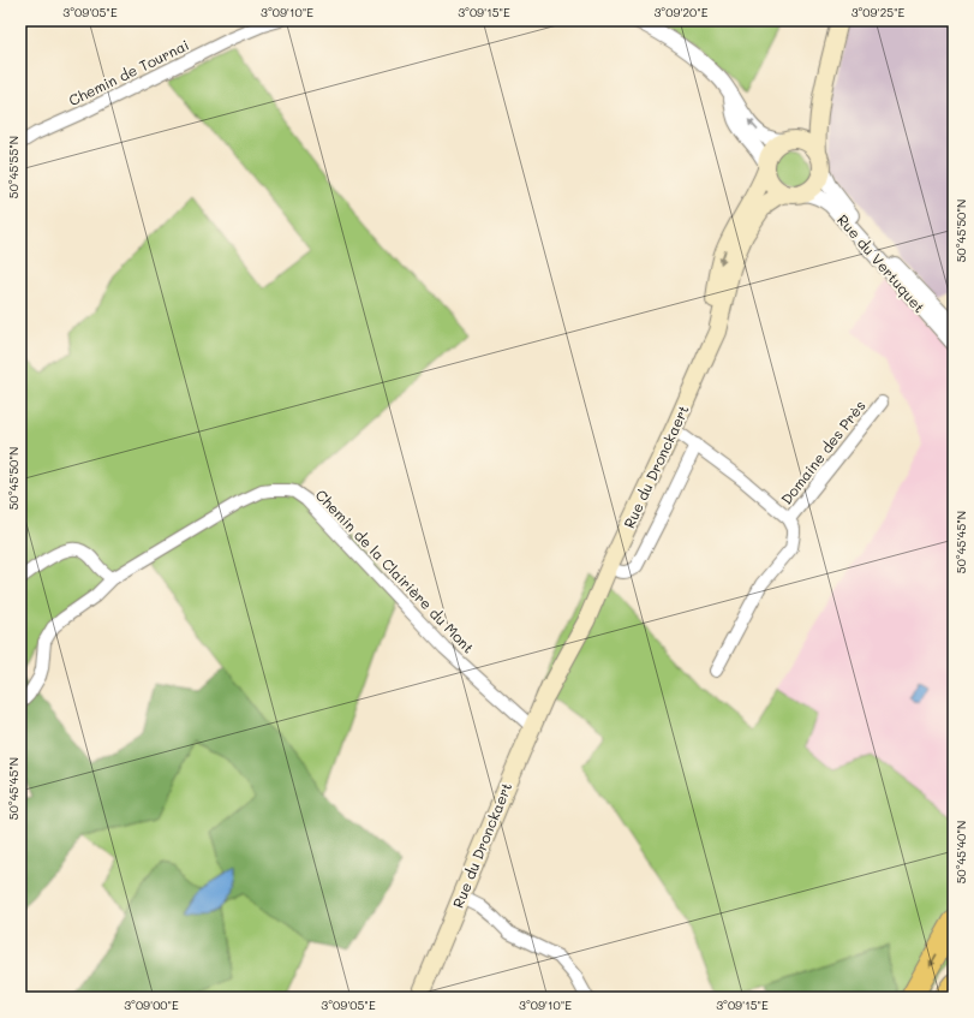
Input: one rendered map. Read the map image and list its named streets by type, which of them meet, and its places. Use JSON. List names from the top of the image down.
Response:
{
  "streets": {
    "main road": ["Rue du Dronckaert"],
    "street": [
      "Chemin de Tournai",
      "Rue du Vertuquet",
      "Domaine des Près",
      "Chemin de la Clairière du Mont"
    ]
  },
  "crossings": [
    ["Rue du Vertuquet", "Rue du Dronckaert"],
    ["Domaine des Près", "Rue du Dronckaert"],
    ["Rue du Dronckaert", "Chemin de la Clairière du Mont"]
  ],
  "coordinates": [
    "3°09'05\"E",
    "3°09'10\"E",
    "3°09'15\"E",
    "3°09'20\"E",
    "3°09'25\"E",
    "50°45'55\"N",
    "50°45'50\"N",
    "50°45'45\"N",
    "50°45'40\"N",
    "3°09'00\"E"
  ]
}
